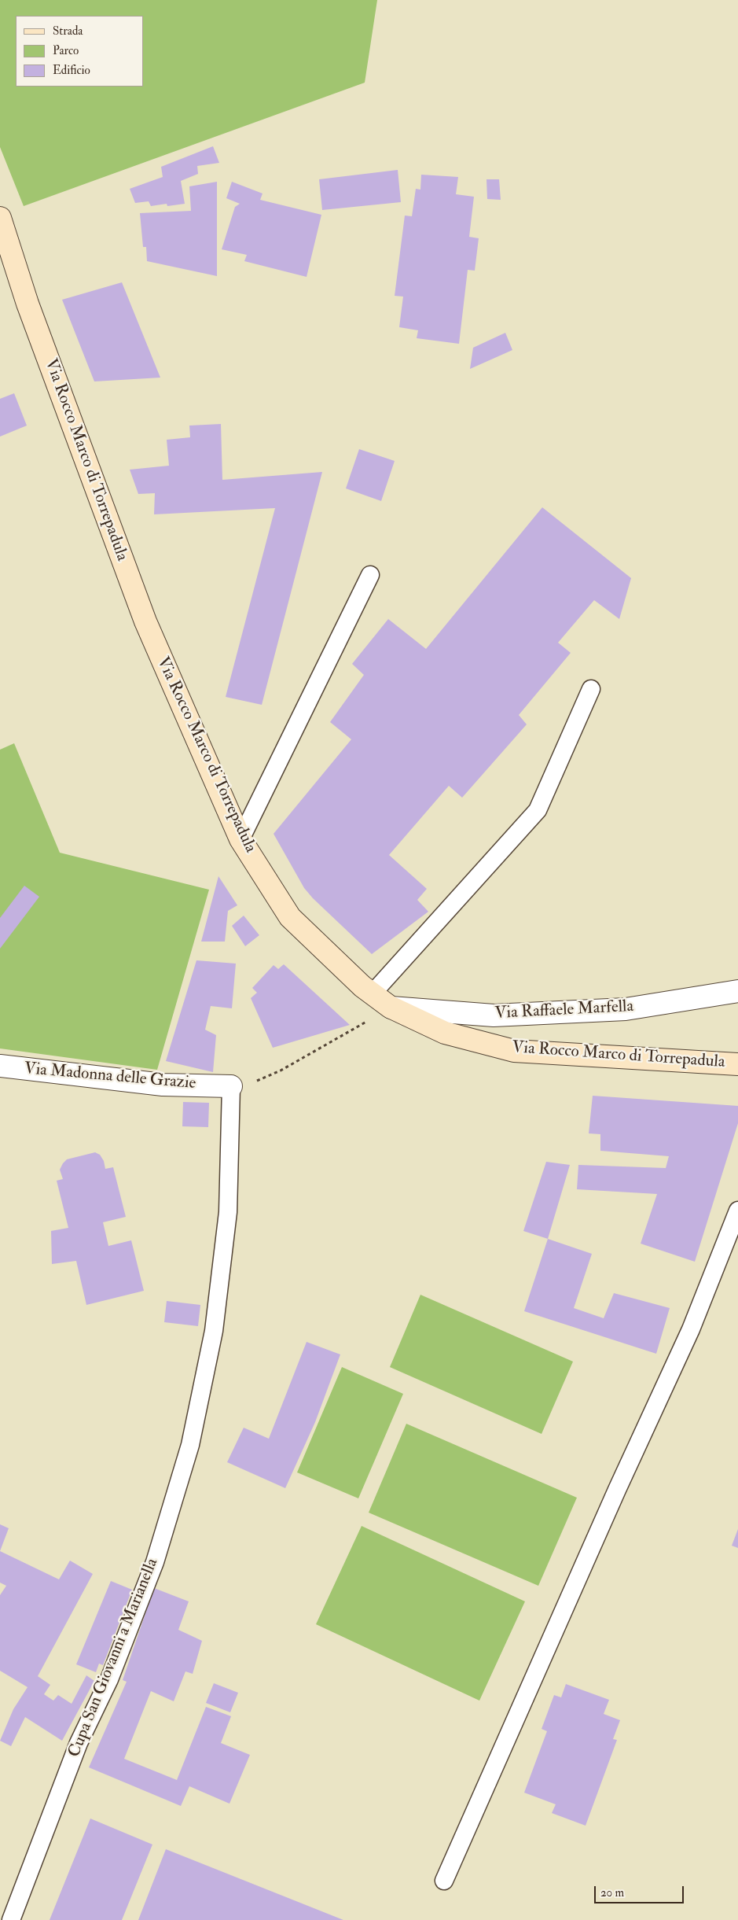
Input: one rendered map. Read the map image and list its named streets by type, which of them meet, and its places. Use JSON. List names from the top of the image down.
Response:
{
  "streets": {
    "main road": ["Via Rocco Marco di Torrepadula"],
    "street": ["Via Raffaele Marfella", "Via Madonna delle Grazie"],
    "lane": ["Cupa San Giovanni a Marianella"]
  },
  "crossings": [
    ["Via Rocco Marco di Torrepadula", "Via Raffaele Marfella"],
    ["Via Madonna delle Grazie", "Cupa San Giovanni a Marianella"]
  ],
  "legend": ["Strada", "Parco", "Edificio"],
  "scale_bar": "20 m"
}
